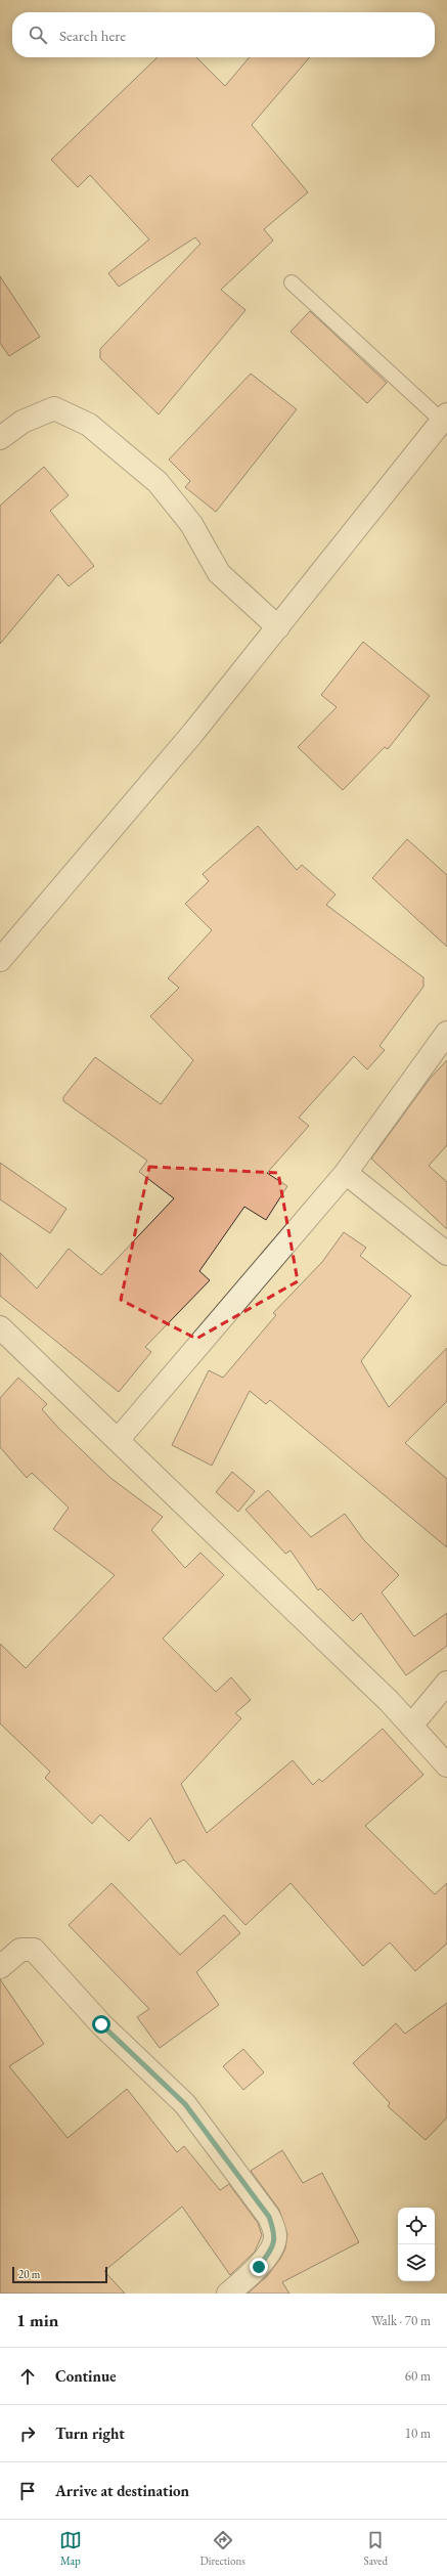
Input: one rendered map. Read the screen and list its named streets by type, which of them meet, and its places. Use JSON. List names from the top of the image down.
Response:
{
  "scale_bar": "20 m",
  "page": {
    "search": "Search here",
    "scale": "20 m",
    "heading": ["1 min", "Walk · 70 m"],
    "list": [
      ["Continue", "60 m"],
      ["Turn right", "10 m"],
      "Arrive at destination"
    ],
    "nav": ["Map", "Directions", "Saved"]
  }
}
